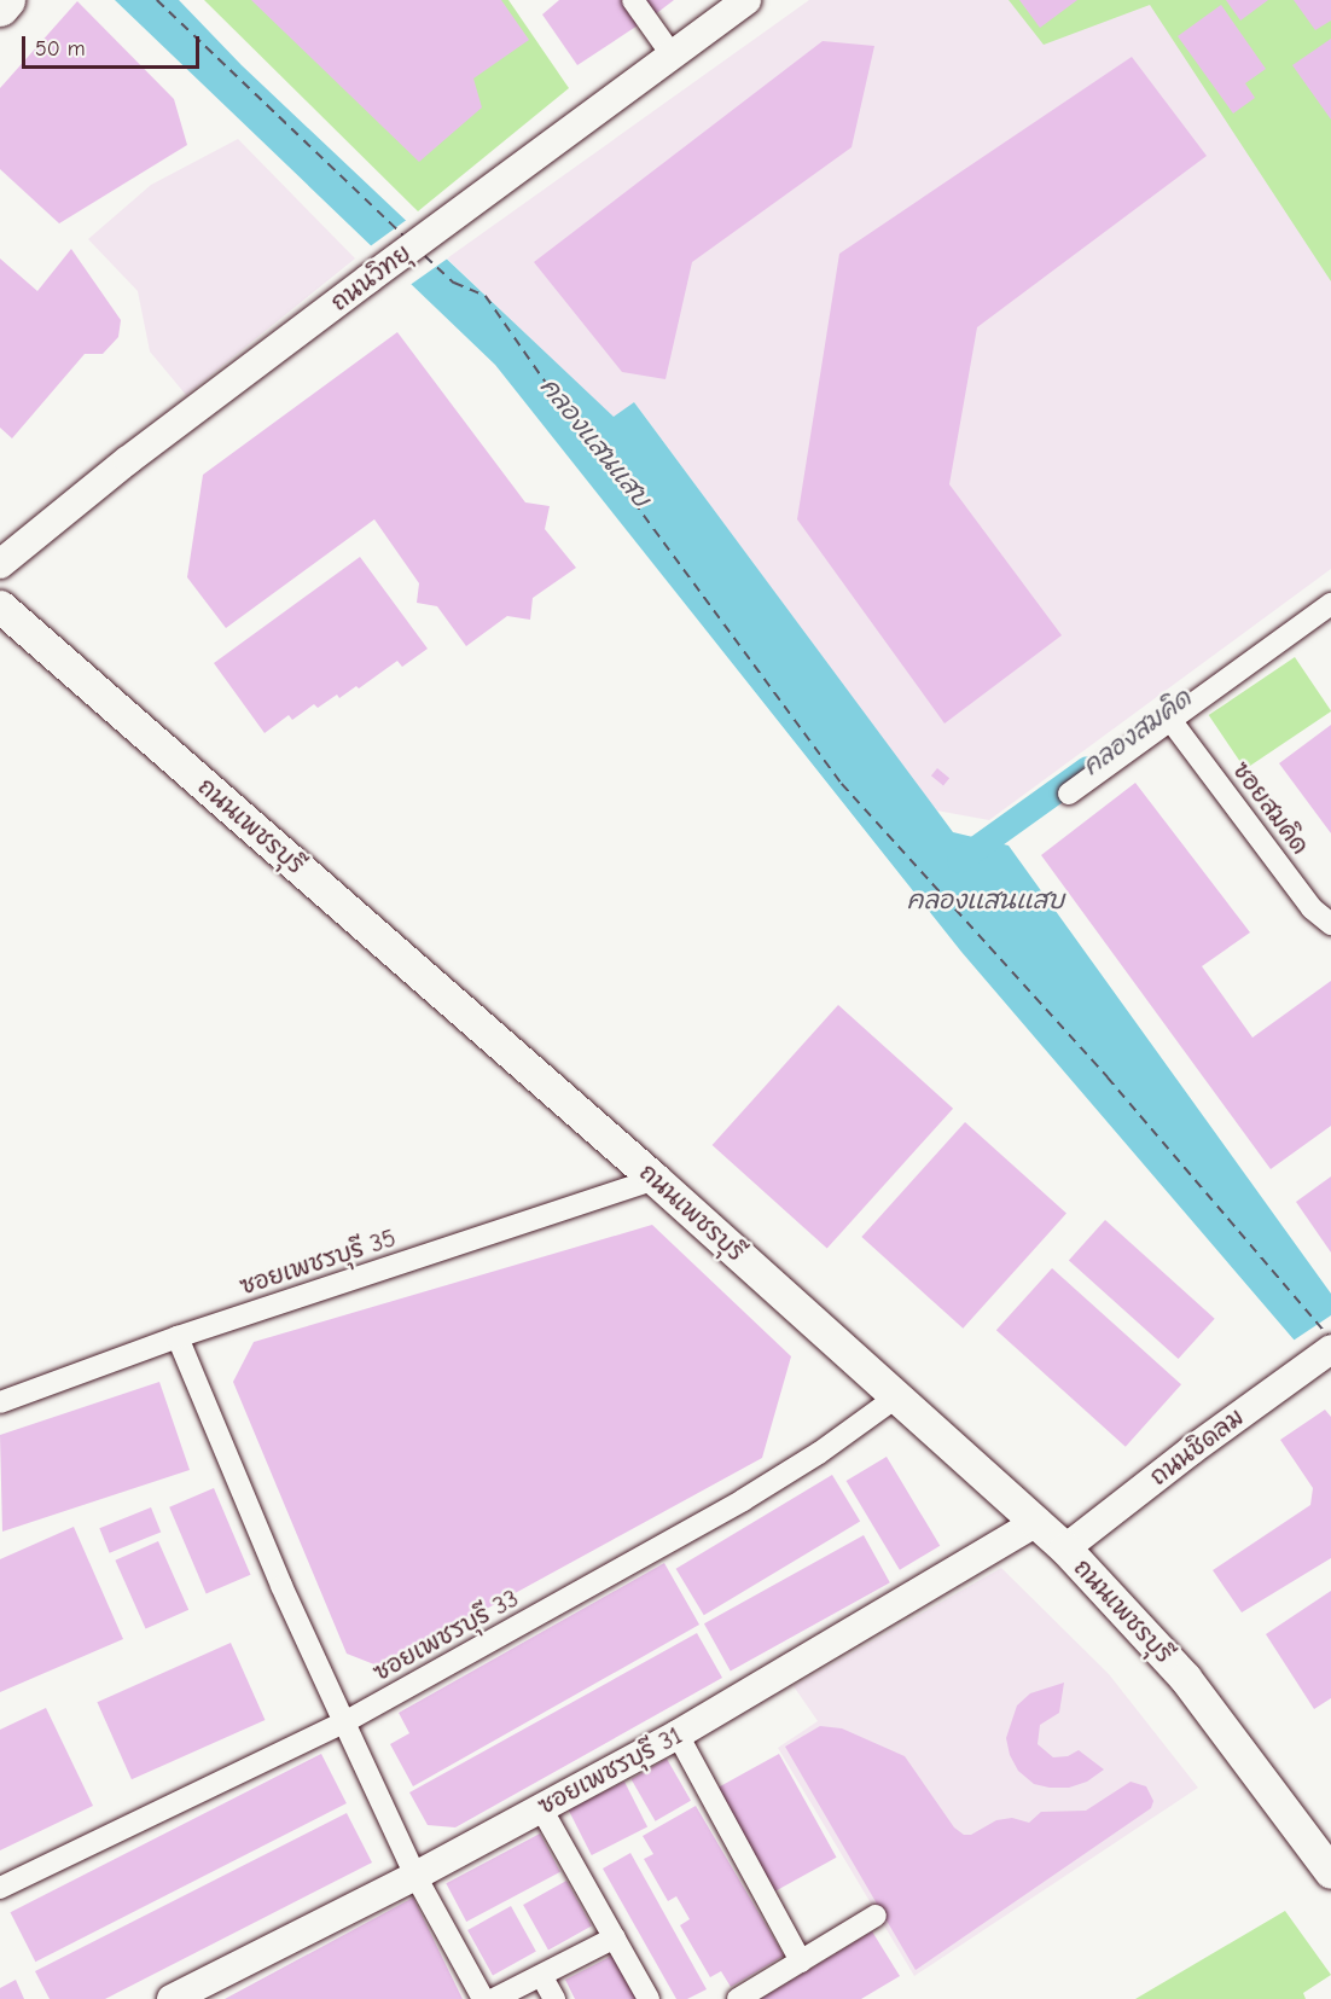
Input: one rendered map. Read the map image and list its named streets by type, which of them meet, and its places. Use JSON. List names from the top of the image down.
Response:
{
  "streets": {
    "main road": ["ถนนเพชรบุรี"],
    "street": [
      "ถนนวิทยุ",
      "ซอยสมคิด",
      "ซอยเพชรบุรี 35",
      "ถนนชิดลม",
      "ซอยเพชรบุรี 33",
      "ซอยเพชรบุรี 31"
    ]
  },
  "crossings": [
    ["ถนนเพชรบุรี", "ซอยเพชรบุรี 35"],
    ["ถนนเพชรบุรี", "ถนนชิดลม"],
    ["ถนนเพชรบุรี", "ซอยเพชรบุรี 33"],
    ["ถนนเพชรบุรี", "ซอยเพชรบุรี 31"]
  ],
  "water": ["คลองแสนแสบ", "คลองสมคิด"],
  "scale_bar": "50 m"
}
